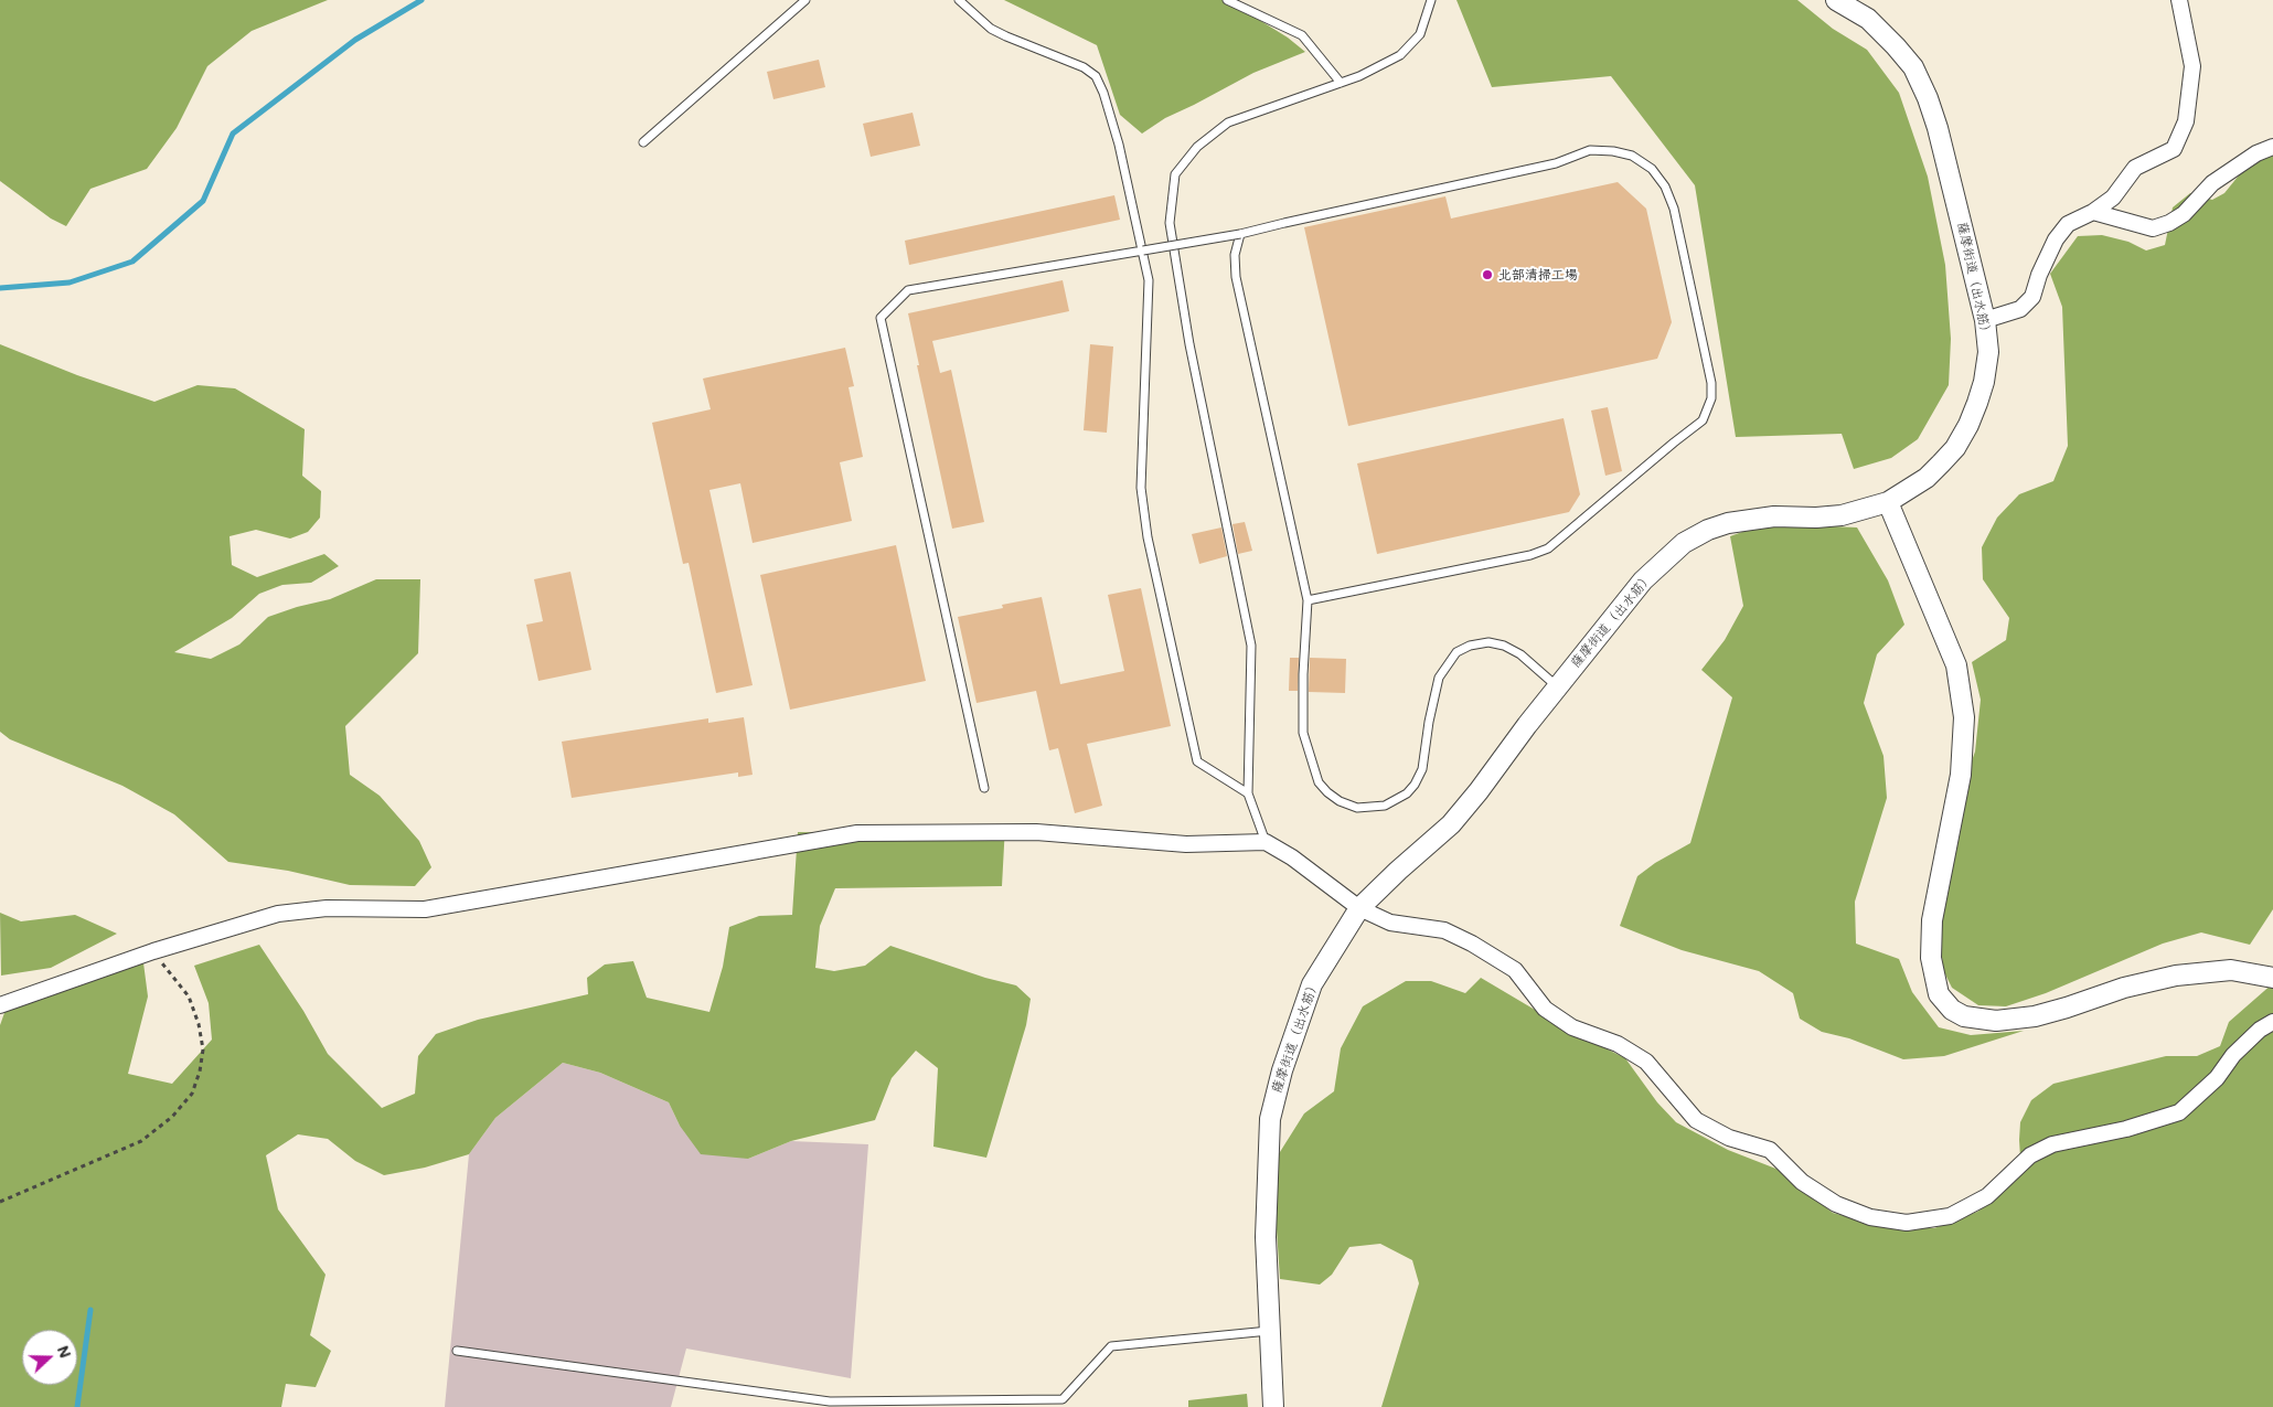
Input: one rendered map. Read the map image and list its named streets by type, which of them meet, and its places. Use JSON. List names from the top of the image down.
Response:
{
  "streets": {
    "street": ["薩摩街道（出水筋）"]
  },
  "places": ["北部清掃工場"],
  "north": "right"
}
